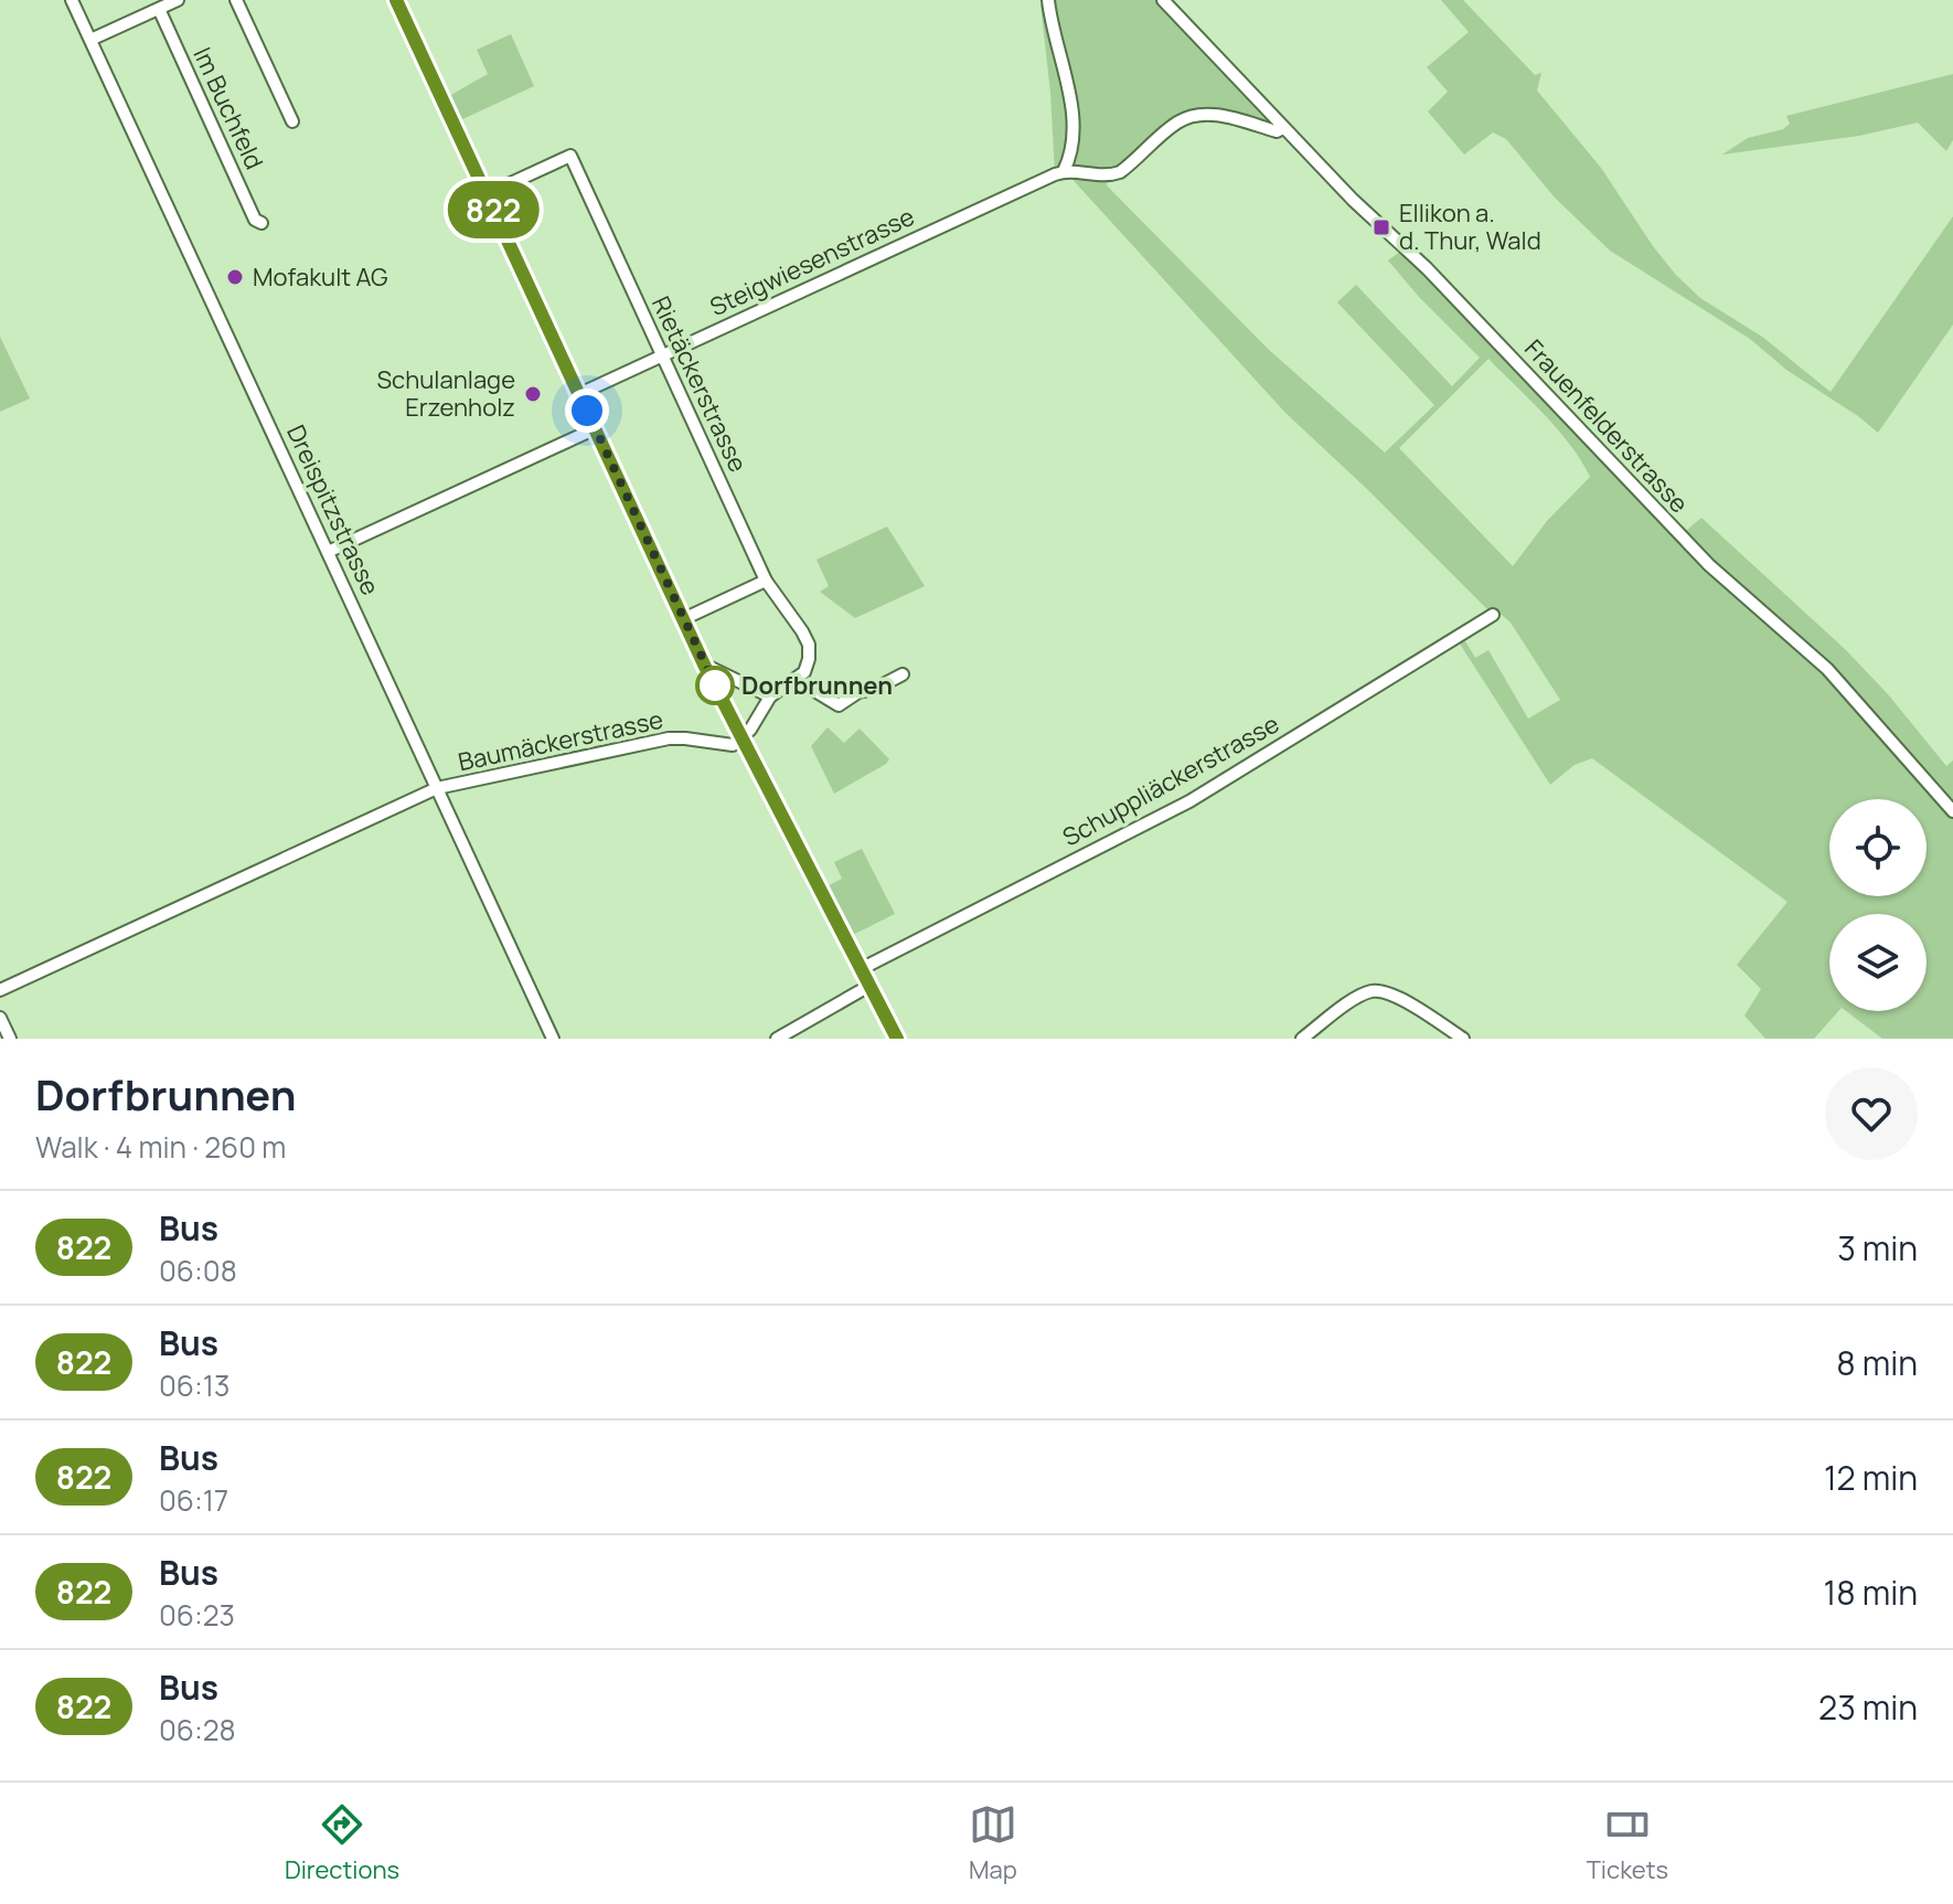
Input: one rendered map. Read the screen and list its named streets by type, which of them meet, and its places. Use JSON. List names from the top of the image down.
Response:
{
  "streets": {
    "street": [
      "Im Buchfeld",
      "Steigwiesenstrasse",
      "Rietäckerstrasse",
      "Frauenfelderstrasse",
      "Dreispitzstrasse",
      "Baumäckerstrasse",
      "Schuppliäckerstrasse"
    ]
  },
  "crossings": [
    ["Steigwiesenstrasse", "Rietäckerstrasse"],
    ["Steigwiesenstrasse", "Frauenfelderstrasse"],
    ["Dreispitzstrasse", "Baumäckerstrasse"]
  ],
  "places": {
    "transit": ["Ellikon a. d. Thur, Wald"],
    "other": ["Mofakult AG", "Schulanlage Erzenholz", "Dorfbrunnen"]
  },
  "lines": ["bus line 822"],
  "page": {
    "on_map": "822",
    "heading": ["Dorfbrunnen", "Walk · 4 min · 260 m"],
    "list": [
      {
        "mark": "822",
        "name": "Bus",
        "note": "06:08",
        "value": "3 min"
      },
      {
        "mark": "822",
        "name": "Bus",
        "note": "06:13",
        "value": "8 min"
      },
      {
        "mark": "822",
        "name": "Bus",
        "note": "06:17",
        "value": "12 min"
      },
      {
        "mark": "822",
        "name": "Bus",
        "note": "06:23",
        "value": "18 min"
      },
      {
        "mark": "822",
        "name": "Bus",
        "note": "06:28",
        "value": "23 min"
      }
    ],
    "tabs": ["Directions", "Map", "Tickets"]
  }
}
